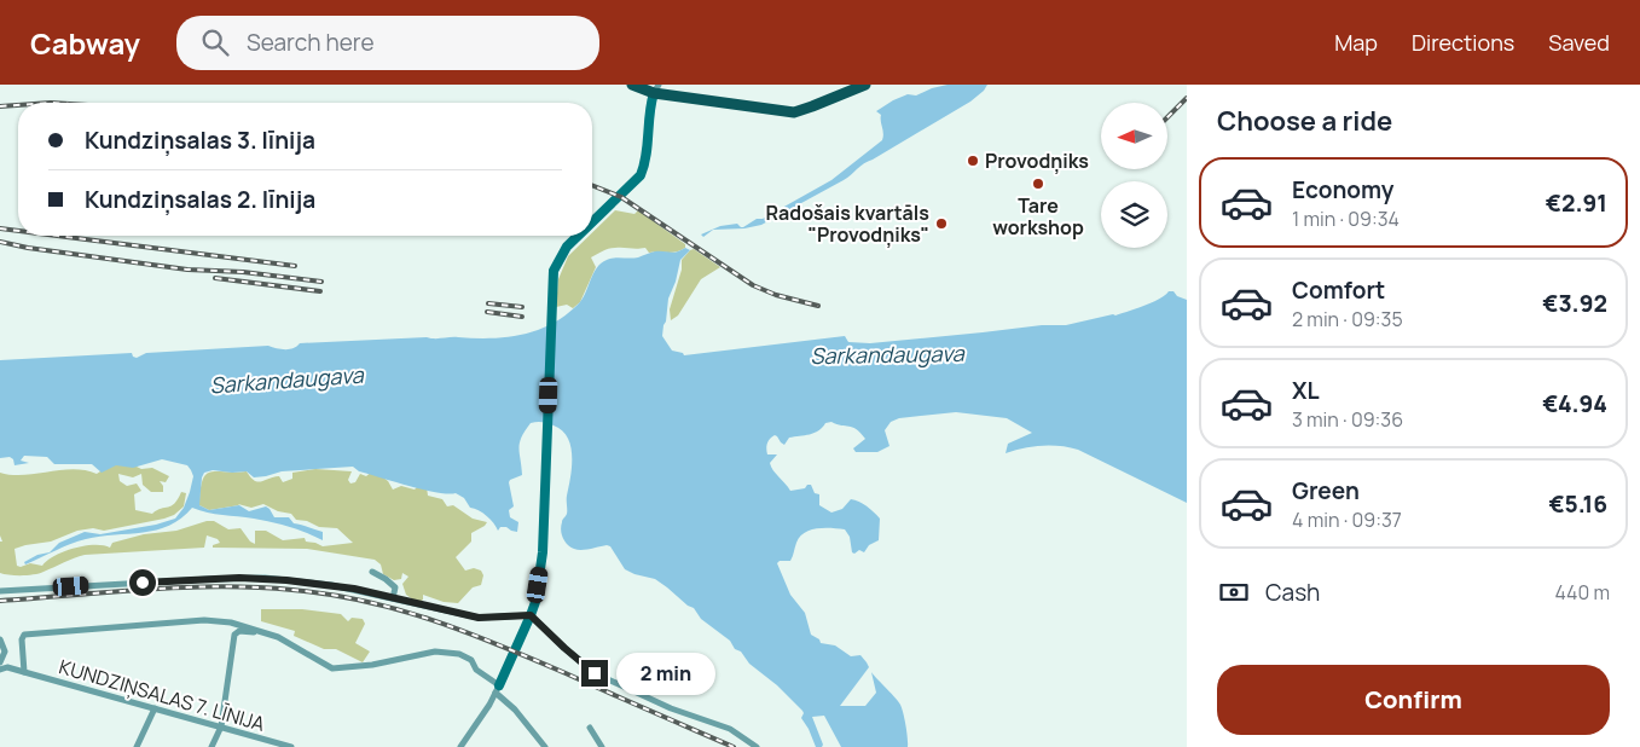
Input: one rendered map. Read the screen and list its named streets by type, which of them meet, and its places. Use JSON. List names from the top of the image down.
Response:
{
  "streets": {
    "street": ["KUNDZIŅSALAS 7. LĪNIJA"]
  },
  "water": ["Sarkandaugava"],
  "places": ["Provodņiks", "Tare workshop", "Radošais kvartāls \"Provodņiks\""],
  "north": "left",
  "page": {
    "header": "Cabway",
    "search": "Search here",
    "nav": ["Map", "Directions", "Saved"],
    "heading": "Choose a ride",
    "banner": ["Kundziņsalas 3. līnija", "Kundziņsalas 2. līnija"],
    "list": [
      {
        "name": "Economy",
        "note": "1 min · 09:34",
        "value": "€2.91"
      },
      {
        "name": "Comfort",
        "note": "2 min · 09:35",
        "value": "€3.92"
      },
      {
        "name": "XL",
        "note": "3 min · 09:36",
        "value": "€4.94"
      },
      {
        "name": "Green",
        "note": "4 min · 09:37",
        "value": "€5.16"
      }
    ],
    "pay": ["Cash", "440 m"],
    "bubble": "2 min",
    "buttons": "Confirm"
  }
}
